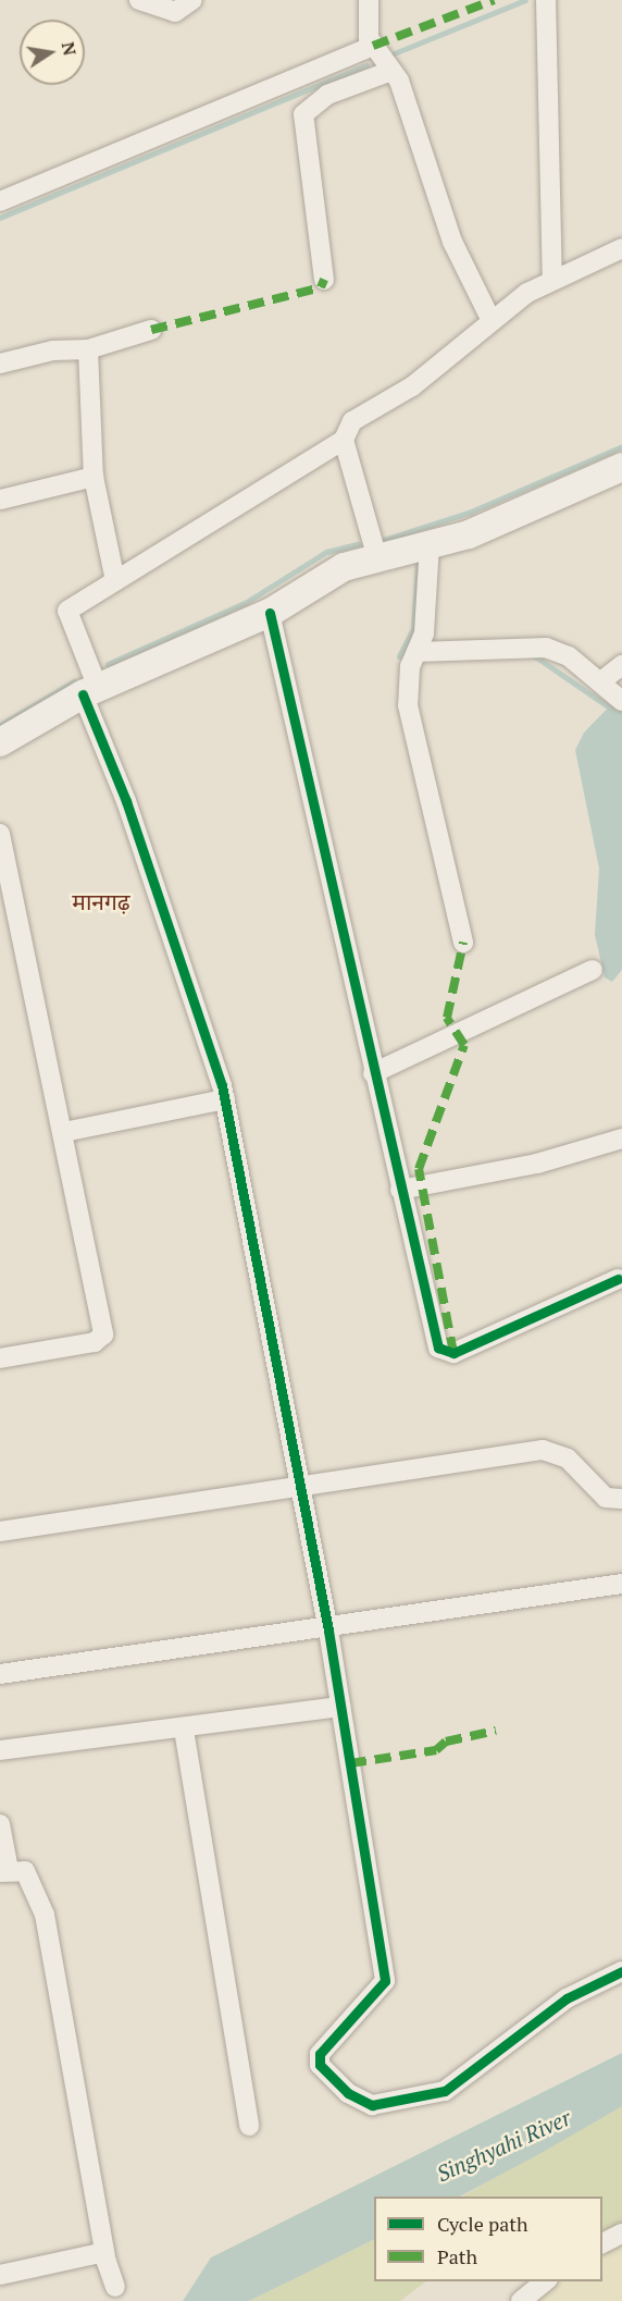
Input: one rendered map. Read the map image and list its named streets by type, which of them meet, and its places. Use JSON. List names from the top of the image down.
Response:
{
  "districts": ["मानगढ़"],
  "water": ["Singhyahi River"],
  "legend": ["Cycle path", "Path"],
  "north": "right"
}
